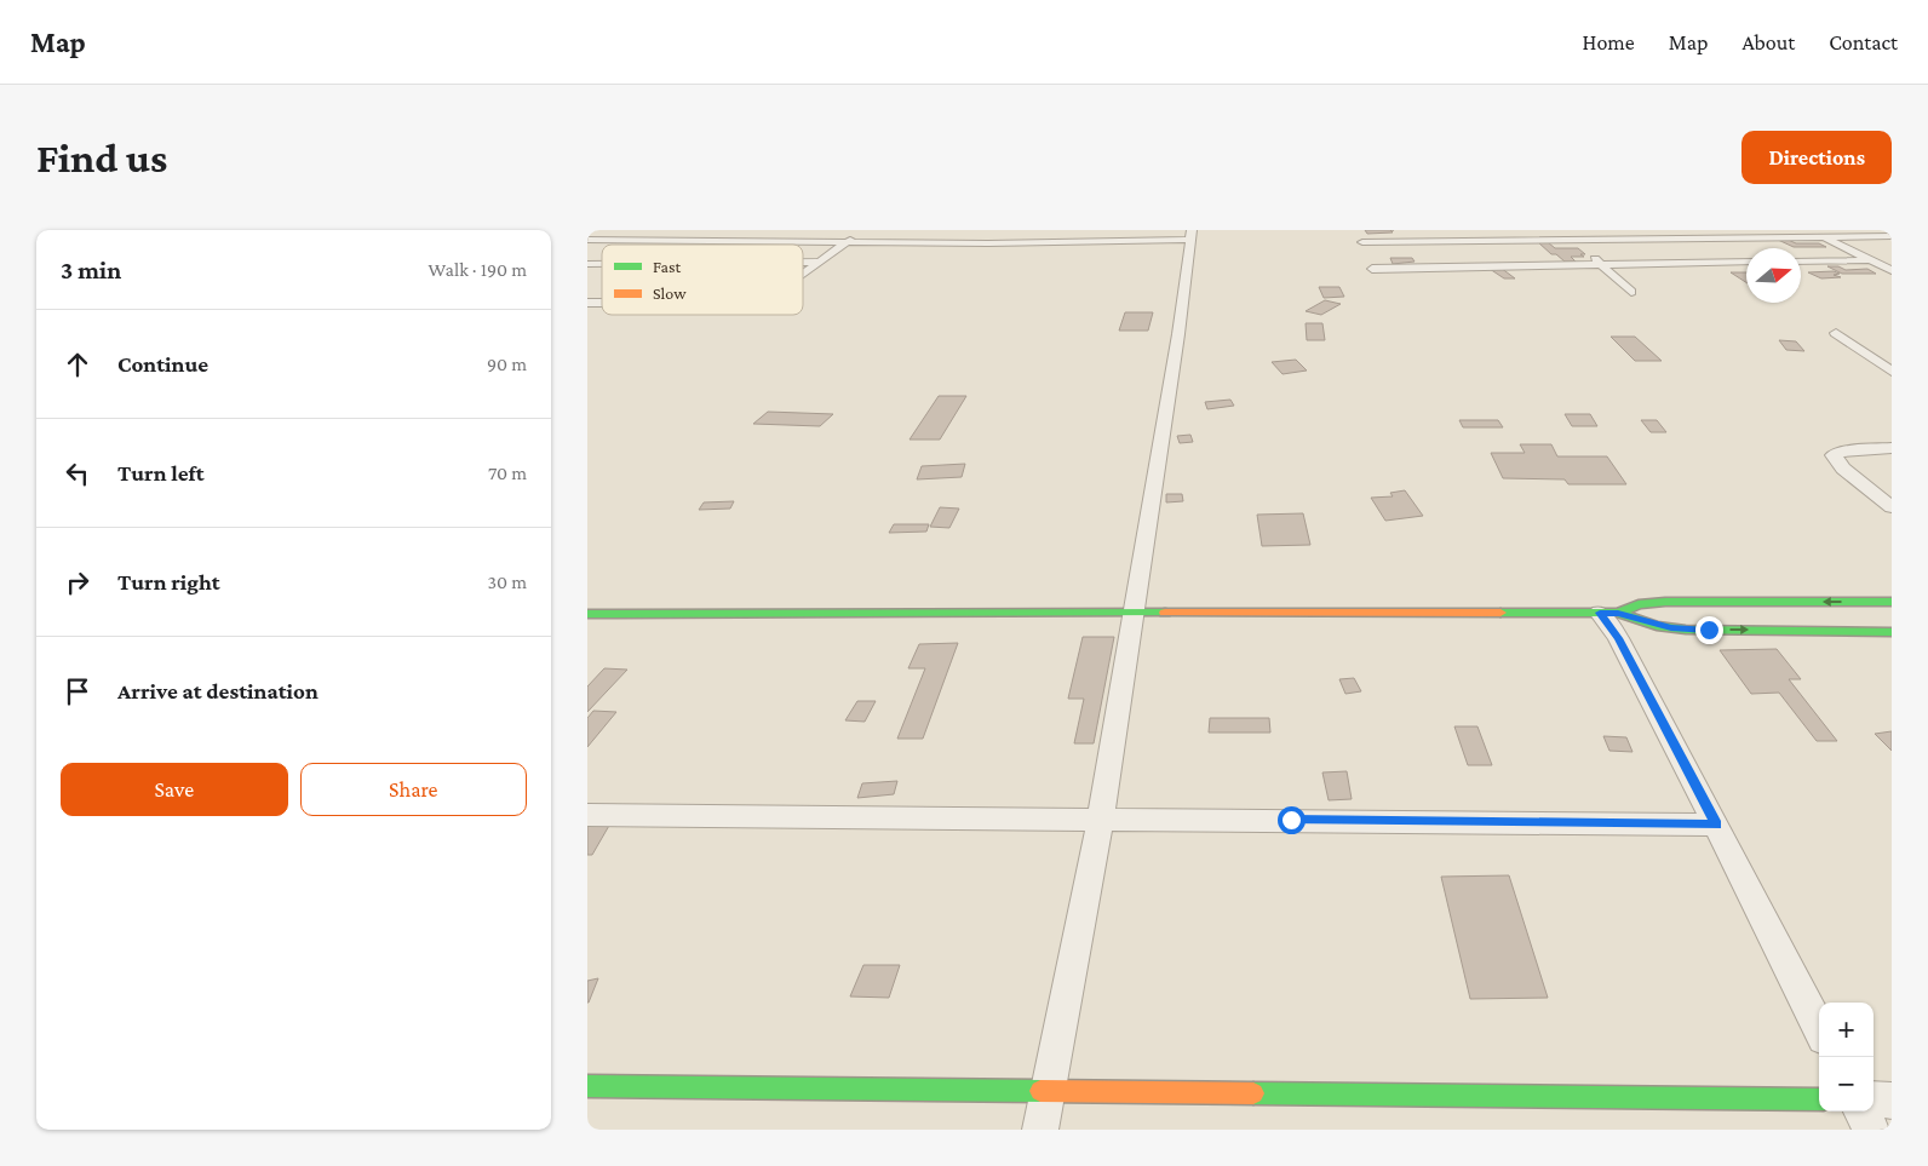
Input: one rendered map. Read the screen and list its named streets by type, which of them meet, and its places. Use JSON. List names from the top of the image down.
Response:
{
  "legend": ["Fast", "Slow"],
  "north": "right",
  "page": {
    "header": "Map",
    "nav": [
      "Home",
      "Map",
      "About",
      "Contact"
    ],
    "buttons": [
      "Directions",
      ["Save", "Share"]
    ],
    "title": "Find us",
    "heading": ["3 min", "Walk · 190 m"],
    "list": [
      ["Continue", "90 m"],
      ["Turn left", "70 m"],
      ["Turn right", "30 m"],
      "Arrive at destination"
    ],
    "map_buttons": ["+", "−"]
  }
}
